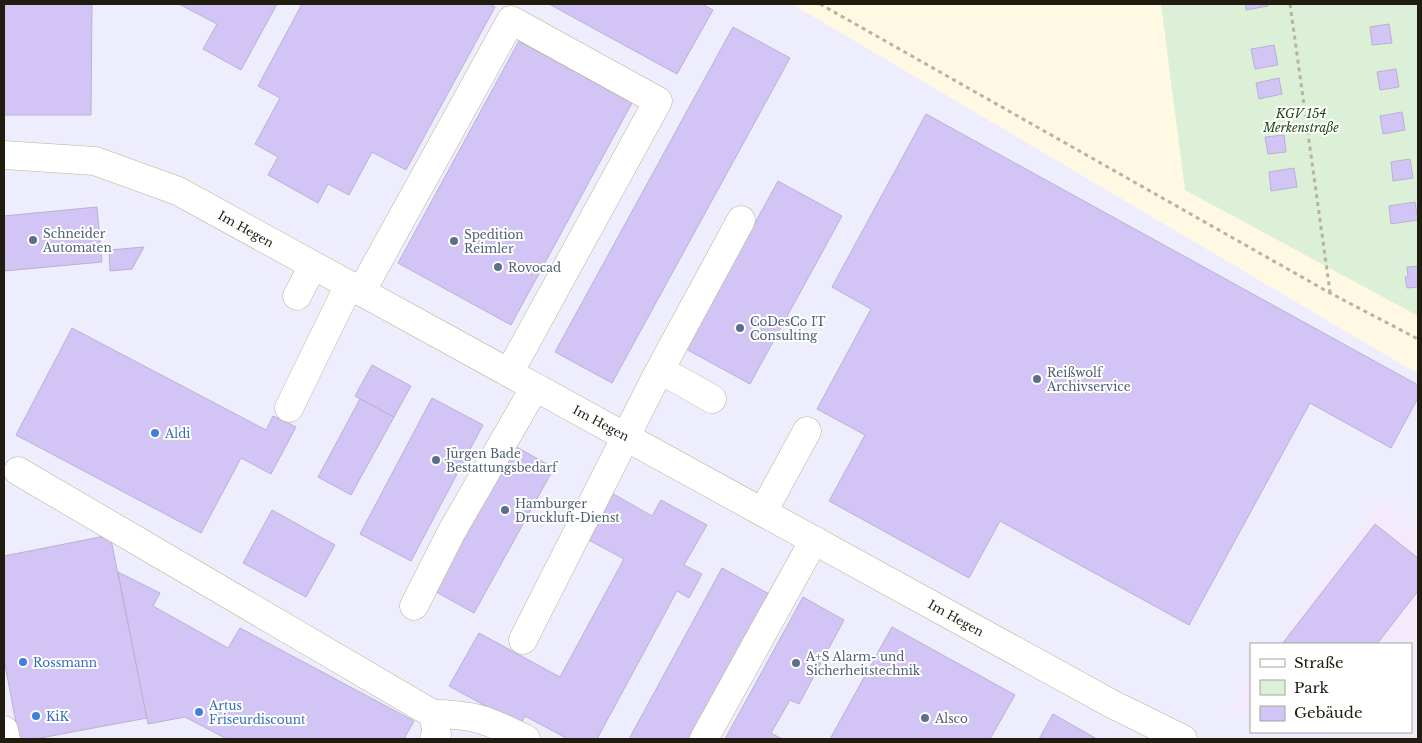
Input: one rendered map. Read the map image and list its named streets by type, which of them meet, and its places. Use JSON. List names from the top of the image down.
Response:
{
  "streets": {
    "street": ["Im Hegen"]
  },
  "parks": ["KGV 154 Merkenstraße"],
  "places": [
    "Schneider Automaten",
    "Spedition Reimler",
    "Rovocad",
    "CoDesCo IT Consulting",
    "Reißwolf Archivservice",
    "Aldi",
    "Jürgen Bade Bestattungsbedarf",
    "Hamburger Druckluft-Dienst",
    "Rossmann",
    "A+S Alarm- und Sicherheitstechnik",
    "Artus Friseurdiscount",
    "KiK",
    "Alsco"
  ],
  "legend": ["Straße", "Park", "Gebäude"]
}
